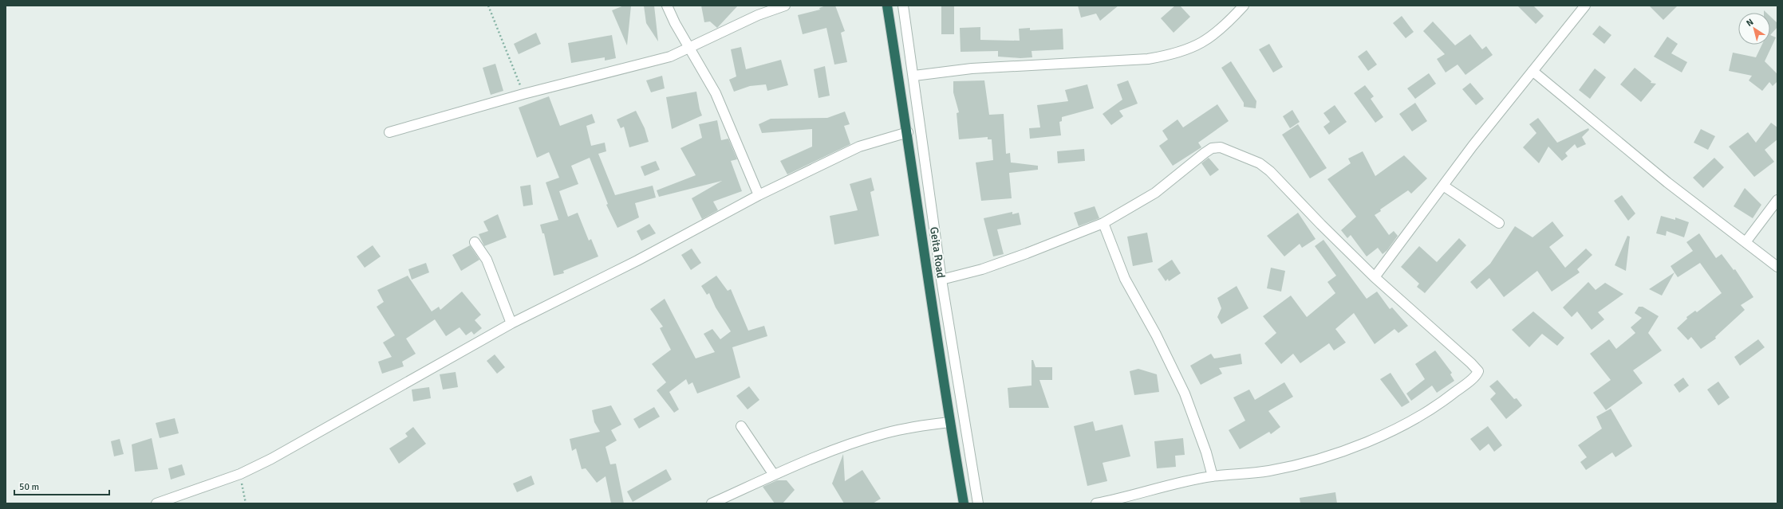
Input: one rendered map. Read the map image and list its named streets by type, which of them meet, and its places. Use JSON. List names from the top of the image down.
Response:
{
  "streets": {
    "highway": ["Geita Road"]
  },
  "scale_bar": "50 m",
  "north": "top left"
}
